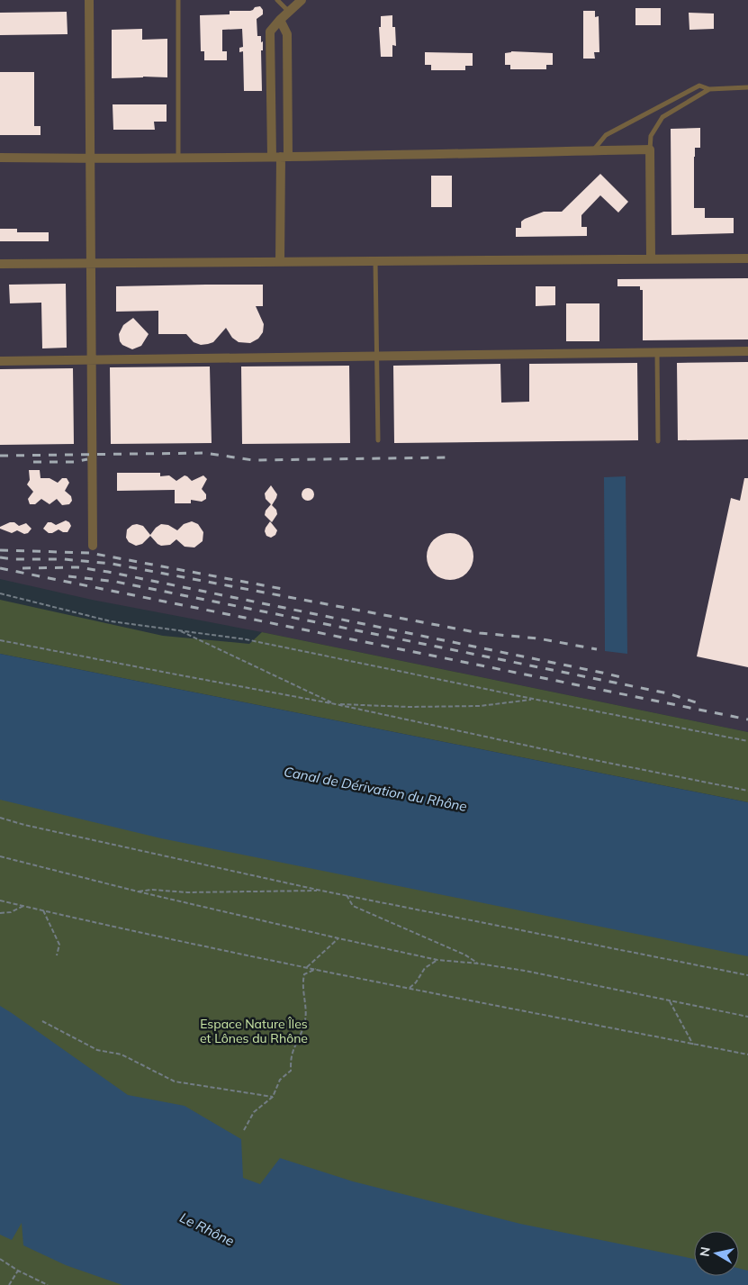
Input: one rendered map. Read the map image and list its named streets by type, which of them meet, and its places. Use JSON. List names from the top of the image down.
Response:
{
  "water": ["Canal de Dérivation du Rhône", "Le Rhône"],
  "parks": ["Espace Nature Îles et Lônes du Rhône"],
  "north": "left"
}
